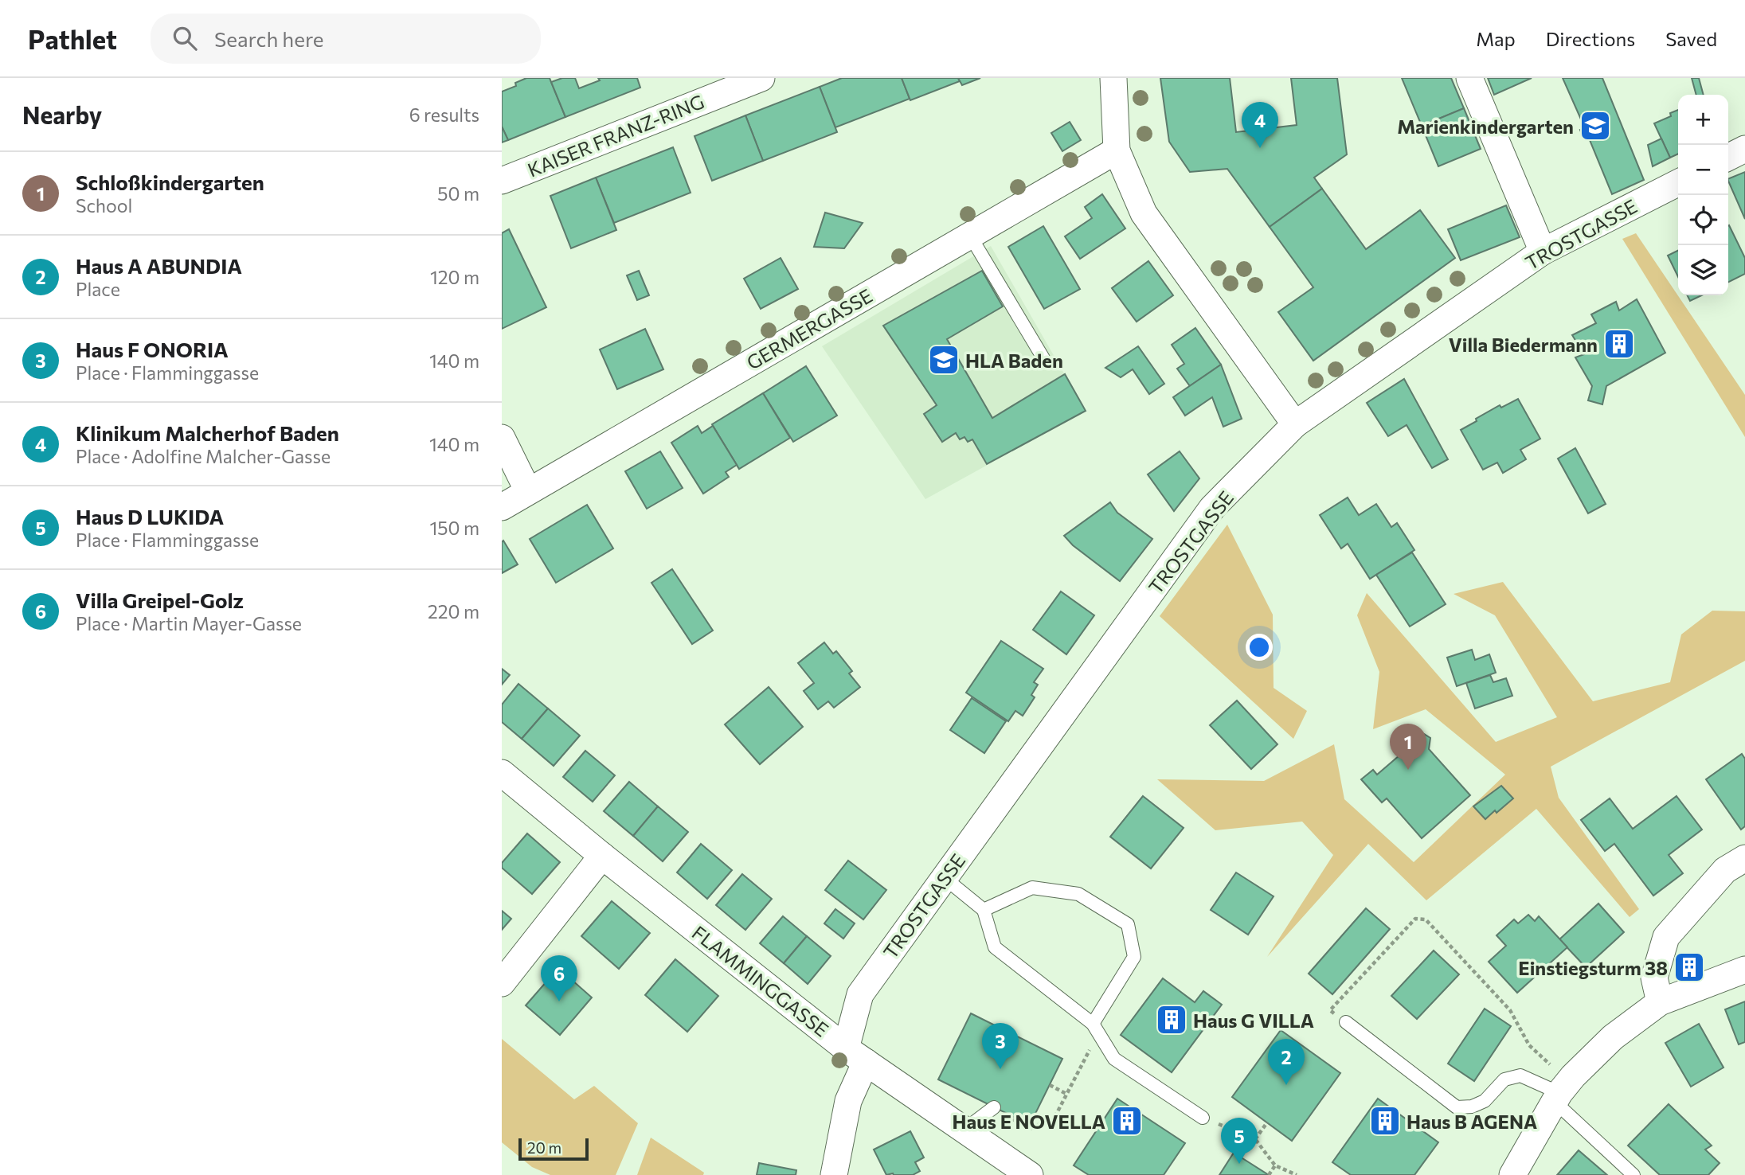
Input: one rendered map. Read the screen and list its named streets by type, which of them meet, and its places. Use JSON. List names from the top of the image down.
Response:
{
  "streets": {
    "street": [
      "KAISER FRANZ-RING",
      "TROSTGASSE",
      "GERMERGASSE",
      "FLAMMINGGASSE"
    ]
  },
  "crossings": [
    ["TROSTGASSE", "FLAMMINGGASSE"]
  ],
  "places": {
    "school or university": ["Marienkindergarten", "HLA Baden"],
    "building": [
      "Villa Biedermann",
      "Einstiegsturm 38",
      "Haus G VILLA",
      "Haus E NOVELLA",
      "Haus B AGENA"
    ]
  },
  "scale_bar": "20 m",
  "page": {
    "header": "Pathlet",
    "search": "Search here",
    "nav": ["Map", "Directions", "Saved"],
    "heading": ["Nearby", "6 results"],
    "map_buttons": ["+", "−"],
    "pins": [
      "4",
      "1",
      "6",
      "3",
      "2",
      "5"
    ],
    "list": [
      {
        "mark": "1",
        "name": "Schloßkindergarten",
        "note": "School",
        "value": "50 m"
      },
      {
        "mark": "2",
        "name": "Haus A ABUNDIA",
        "note": "Place",
        "value": "120 m"
      },
      {
        "mark": "3",
        "name": "Haus F ONORIA",
        "note": "Place · Flamminggasse",
        "value": "140 m"
      },
      {
        "mark": "4",
        "name": "Klinikum Malcherhof Baden",
        "note": "Place · Adolfine Malcher-Gasse",
        "value": "140 m"
      },
      {
        "mark": "5",
        "name": "Haus D LUKIDA",
        "note": "Place · Flamminggasse",
        "value": "150 m"
      },
      {
        "mark": "6",
        "name": "Villa Greipel-Golz",
        "note": "Place · Martin Mayer-Gasse",
        "value": "220 m"
      }
    ],
    "scale": "20 m"
  }
}
